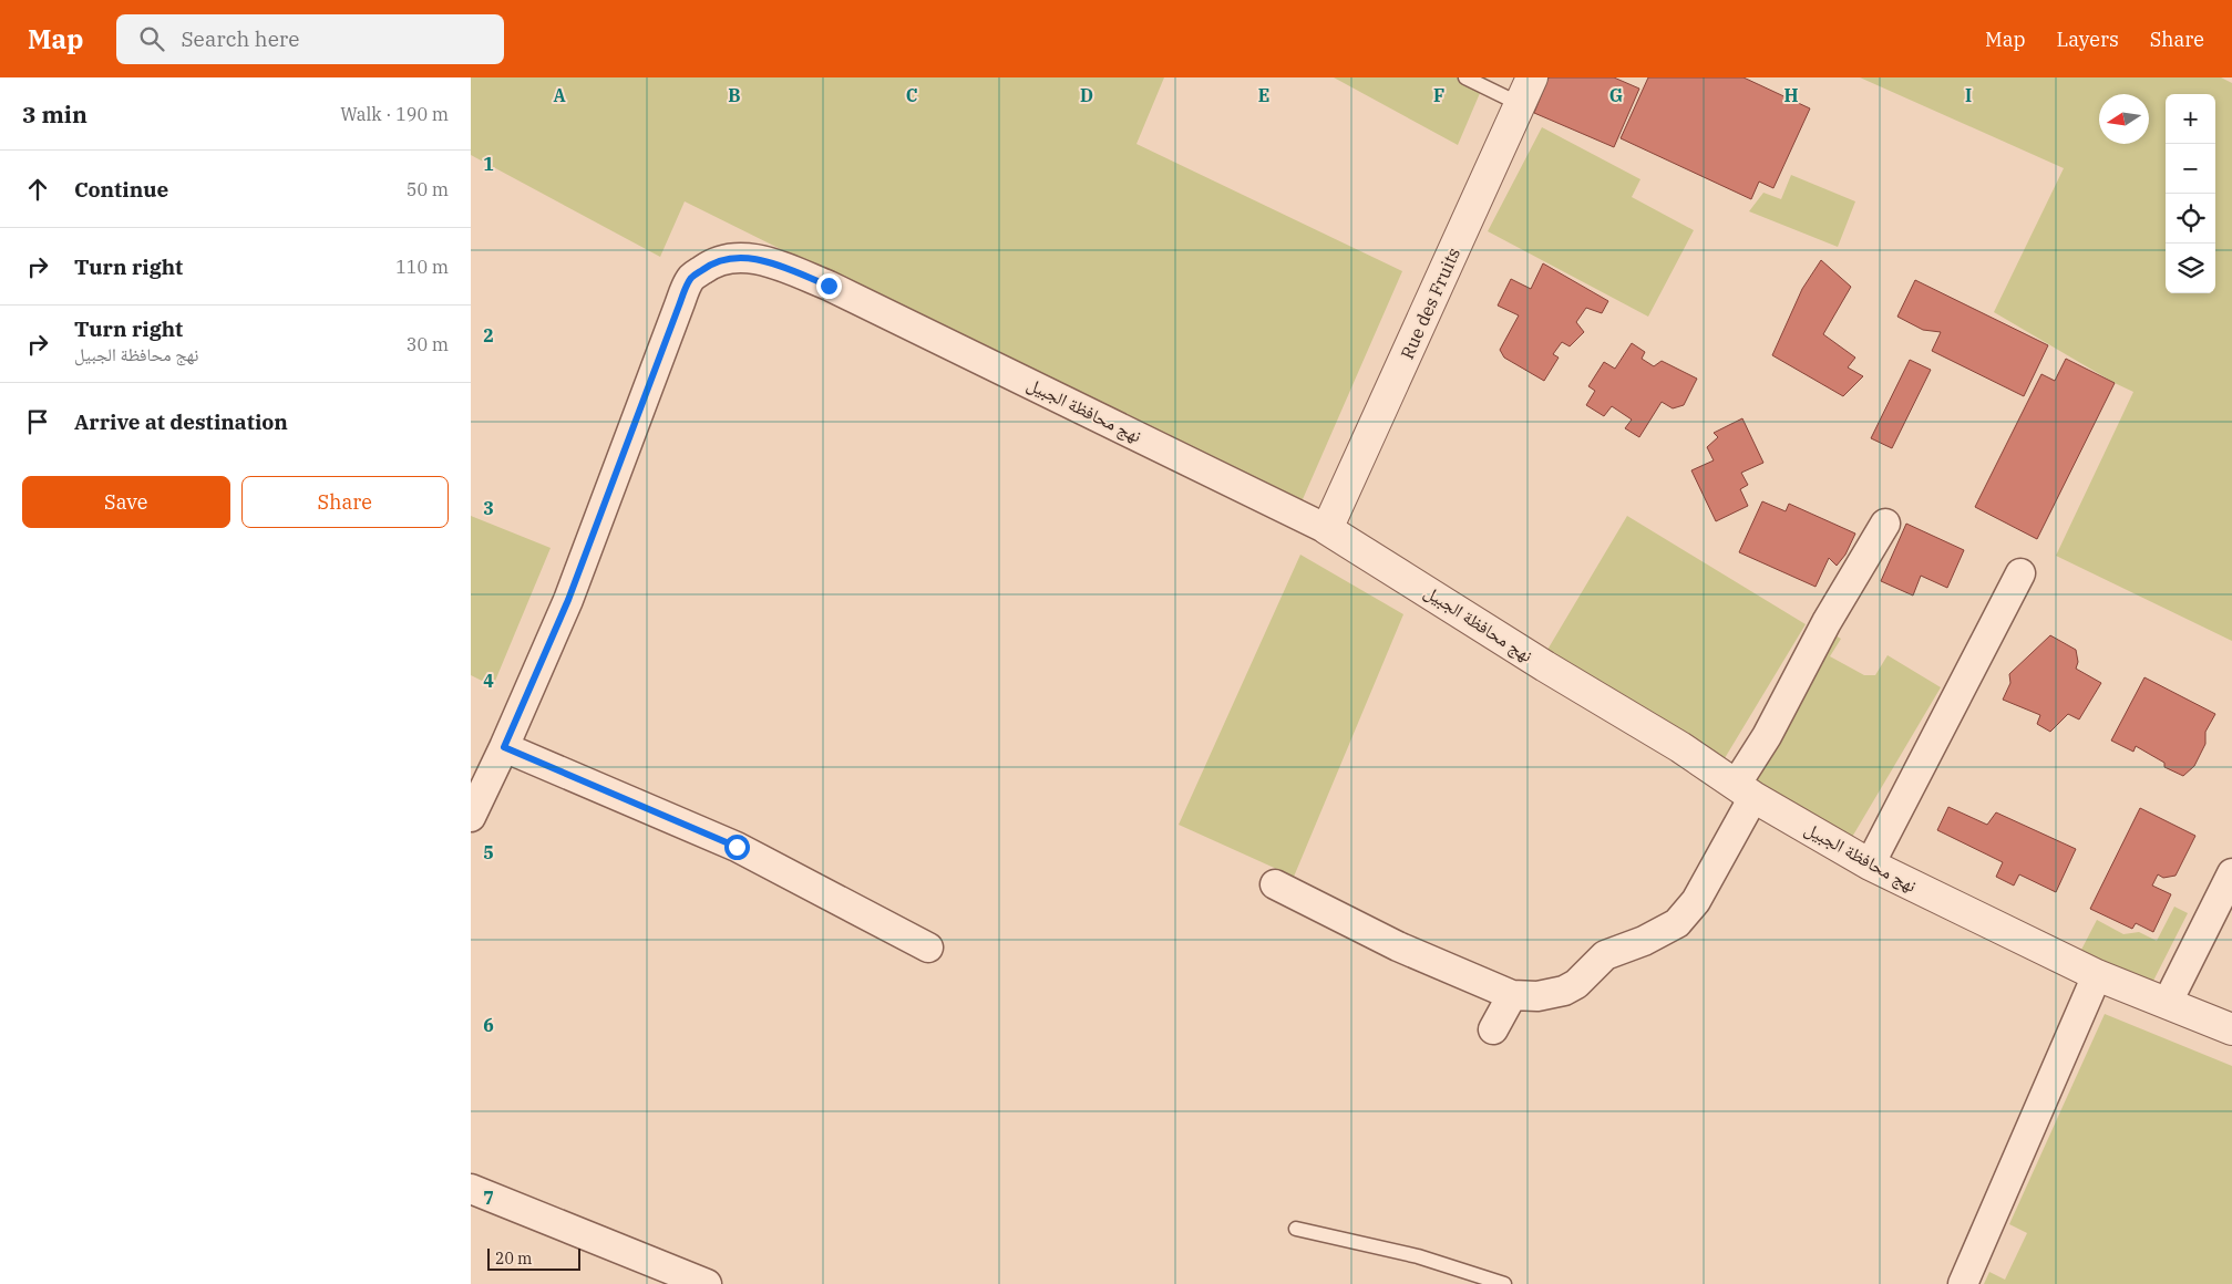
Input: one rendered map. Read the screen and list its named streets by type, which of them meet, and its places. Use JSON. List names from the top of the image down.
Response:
{
  "streets": {
    "street": ["Rue des Fruits", "نهج محافظة الجبيل"]
  },
  "crossings": [
    ["Rue des Fruits", "نهج محافظة الجبيل"]
  ],
  "scale_bar": "20 m",
  "north": "left",
  "page": {
    "header": "Map",
    "search": "Search here",
    "nav": ["Map", "Layers", "Share"],
    "heading": ["3 min", "Walk · 190 m"],
    "map_buttons": ["+", "−"],
    "list": [
      ["Continue", "50 m"],
      ["Turn right", "110 m"],
      ["Turn right", "نهج محافظة الجبيل", "30 m"],
      "Arrive at destination"
    ],
    "buttons": ["Save", "Share"],
    "scale": "20 m"
  },
  "grid": {
    "columns": [
      "A",
      "B",
      "C",
      "D",
      "E",
      "F",
      "G",
      "H",
      "I"
    ],
    "rows": [
      "1",
      "2",
      "3",
      "4",
      "5",
      "6",
      "7"
    ]
  }
}
